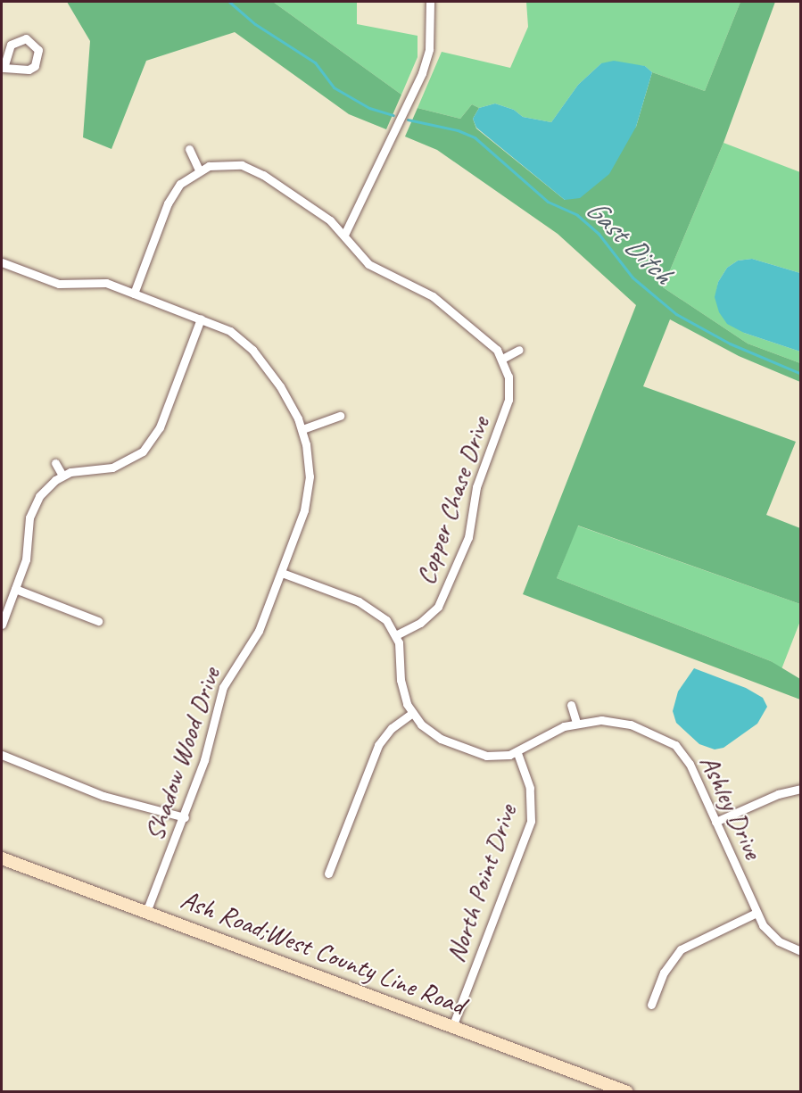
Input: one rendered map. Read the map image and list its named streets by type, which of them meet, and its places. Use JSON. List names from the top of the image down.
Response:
{
  "streets": {
    "main road": ["Ash Road;West County Line Road"],
    "street": [
      "Copper Chase Drive",
      "Shadow Wood Drive",
      "Ashley Drive",
      "North Point Drive"
    ]
  },
  "crossings": [
    ["Copper Chase Drive", "Ashley Drive"],
    ["Shadow Wood Drive", "Ash Road;West County Line Road"],
    ["Ashley Drive", "North Point Drive"],
    ["North Point Drive", "Ash Road;West County Line Road"]
  ],
  "water": ["Gast Ditch"]
}
